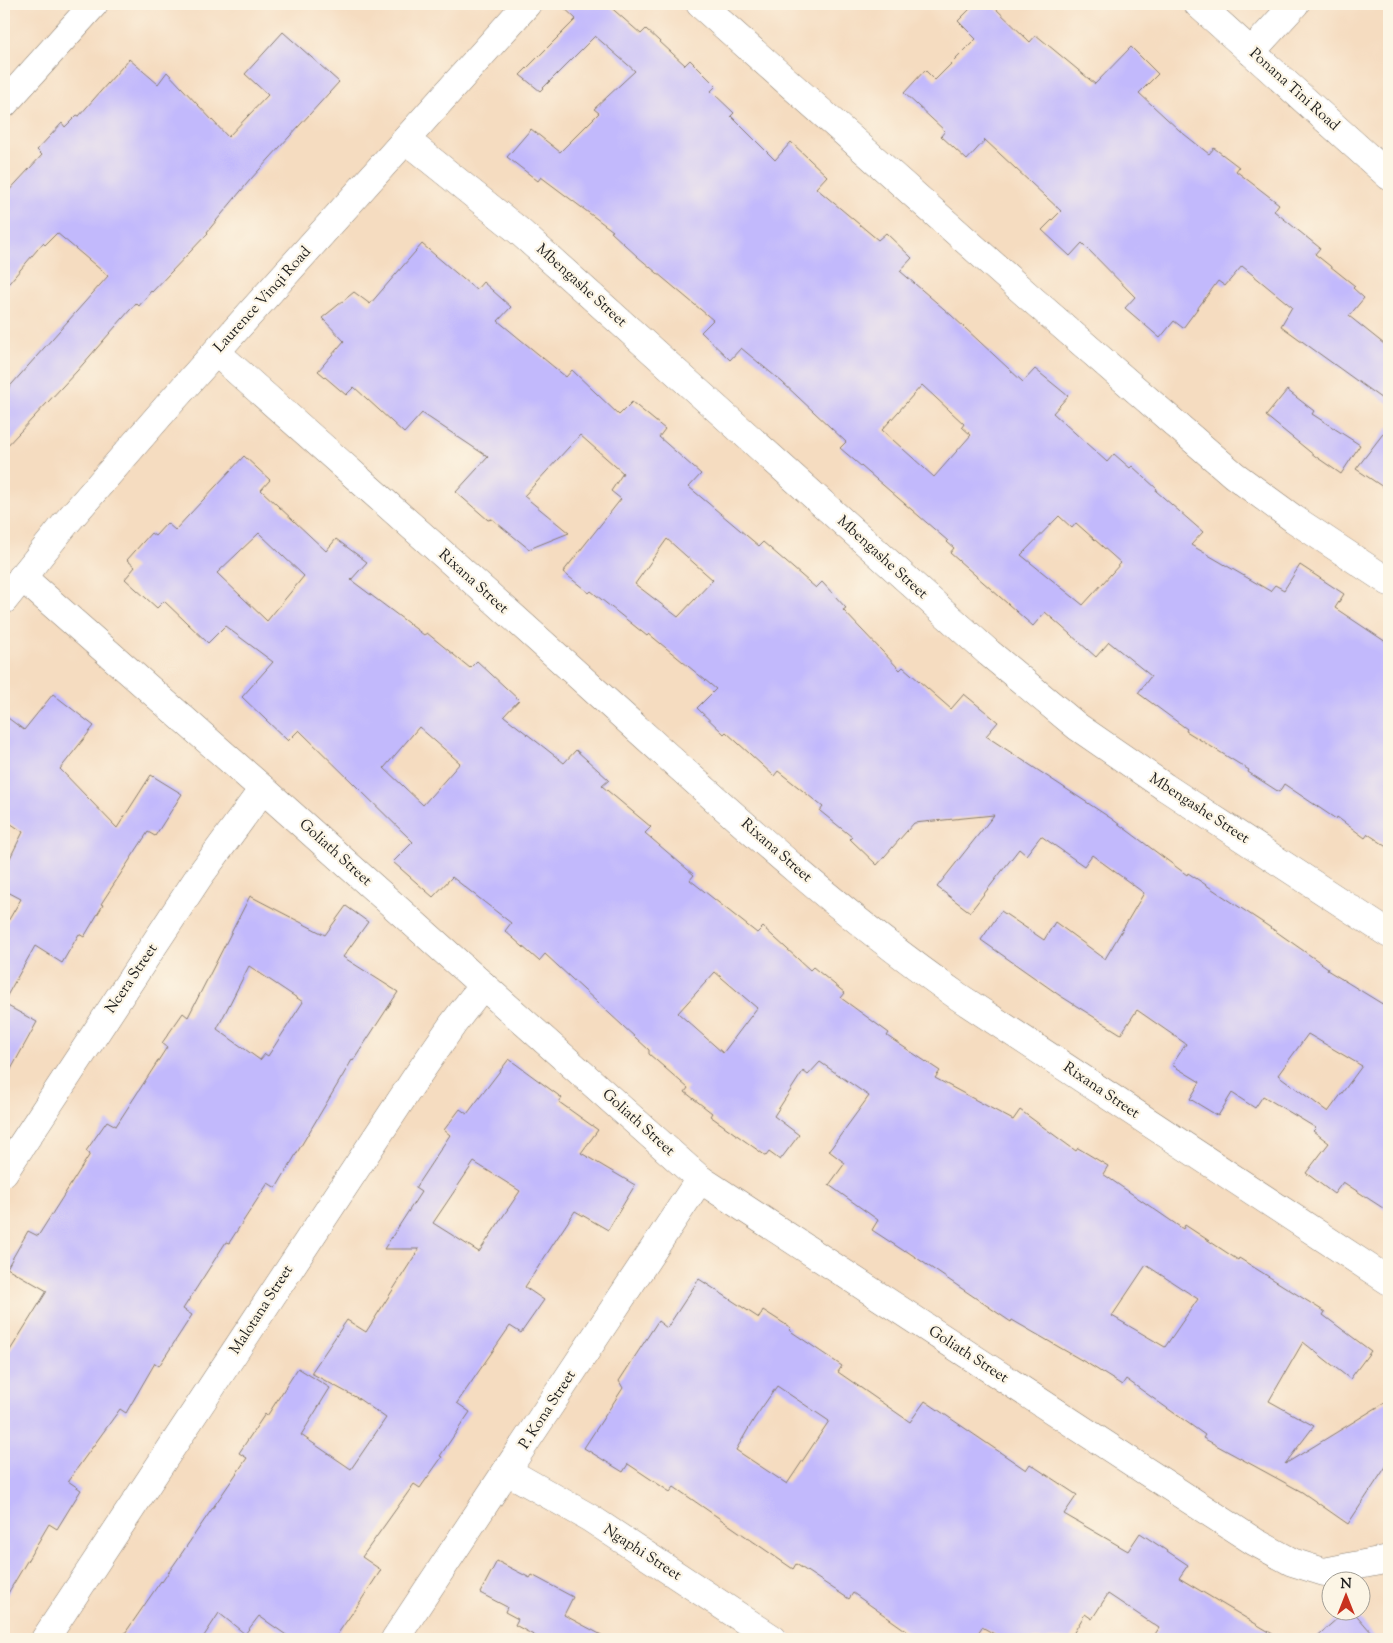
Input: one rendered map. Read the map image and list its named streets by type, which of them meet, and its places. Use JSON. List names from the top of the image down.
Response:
{
  "streets": {
    "street": [
      "Ponana Tini Road",
      "Mbengashe Street",
      "Laurence Vinqi Road",
      "Rixana Street",
      "Goliath Street",
      "Ncera Street",
      "Malotana Street",
      "P. Kona Street",
      "Ngaphi Street"
    ]
  },
  "crossings": [
    ["Mbengashe Street", "Laurence Vinqi Road"],
    ["Laurence Vinqi Road", "Rixana Street"],
    ["Laurence Vinqi Road", "Goliath Street"],
    ["Goliath Street", "Ncera Street"],
    ["Goliath Street", "Malotana Street"],
    ["Goliath Street", "P. Kona Street"],
    ["P. Kona Street", "Ngaphi Street"]
  ],
  "north": "top"
}
